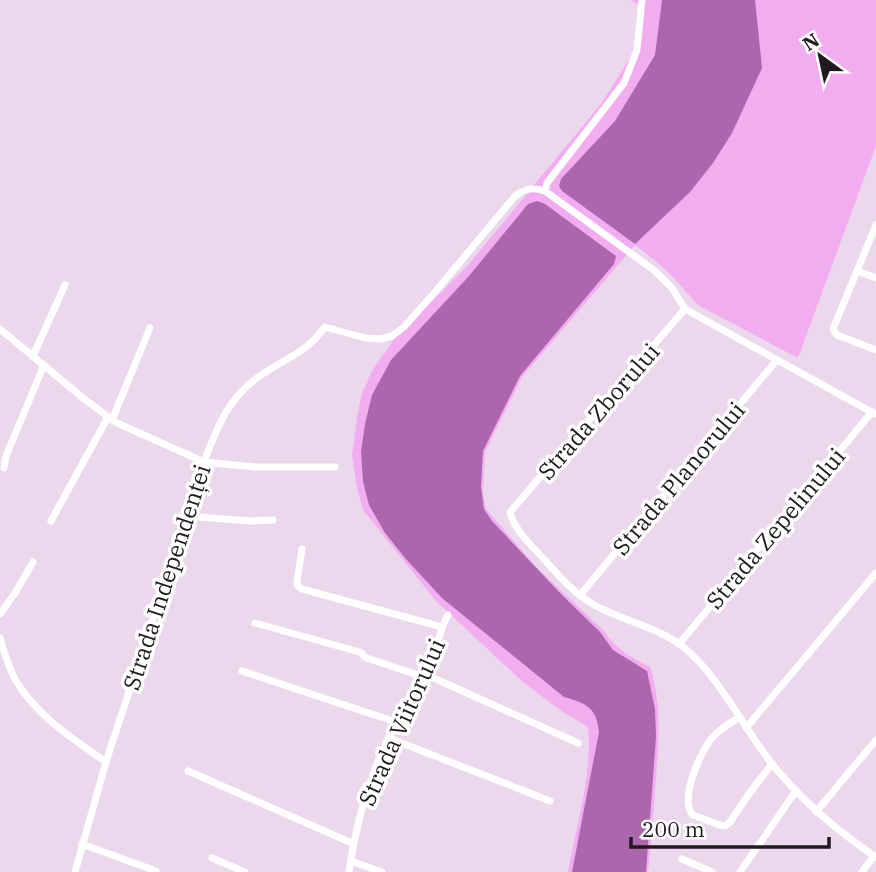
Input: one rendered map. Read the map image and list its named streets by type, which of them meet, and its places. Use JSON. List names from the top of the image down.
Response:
{
  "streets": {
    "street": [
      "Strada Zborului",
      "Strada Planorului",
      "Strada Zepelinului",
      "Strada Independenței",
      "Strada Viitorului"
    ]
  },
  "crossings": [
    ["Strada Zborului", "Strada Planorului"]
  ],
  "scale_bar": "200 m",
  "north": "top left"
}
